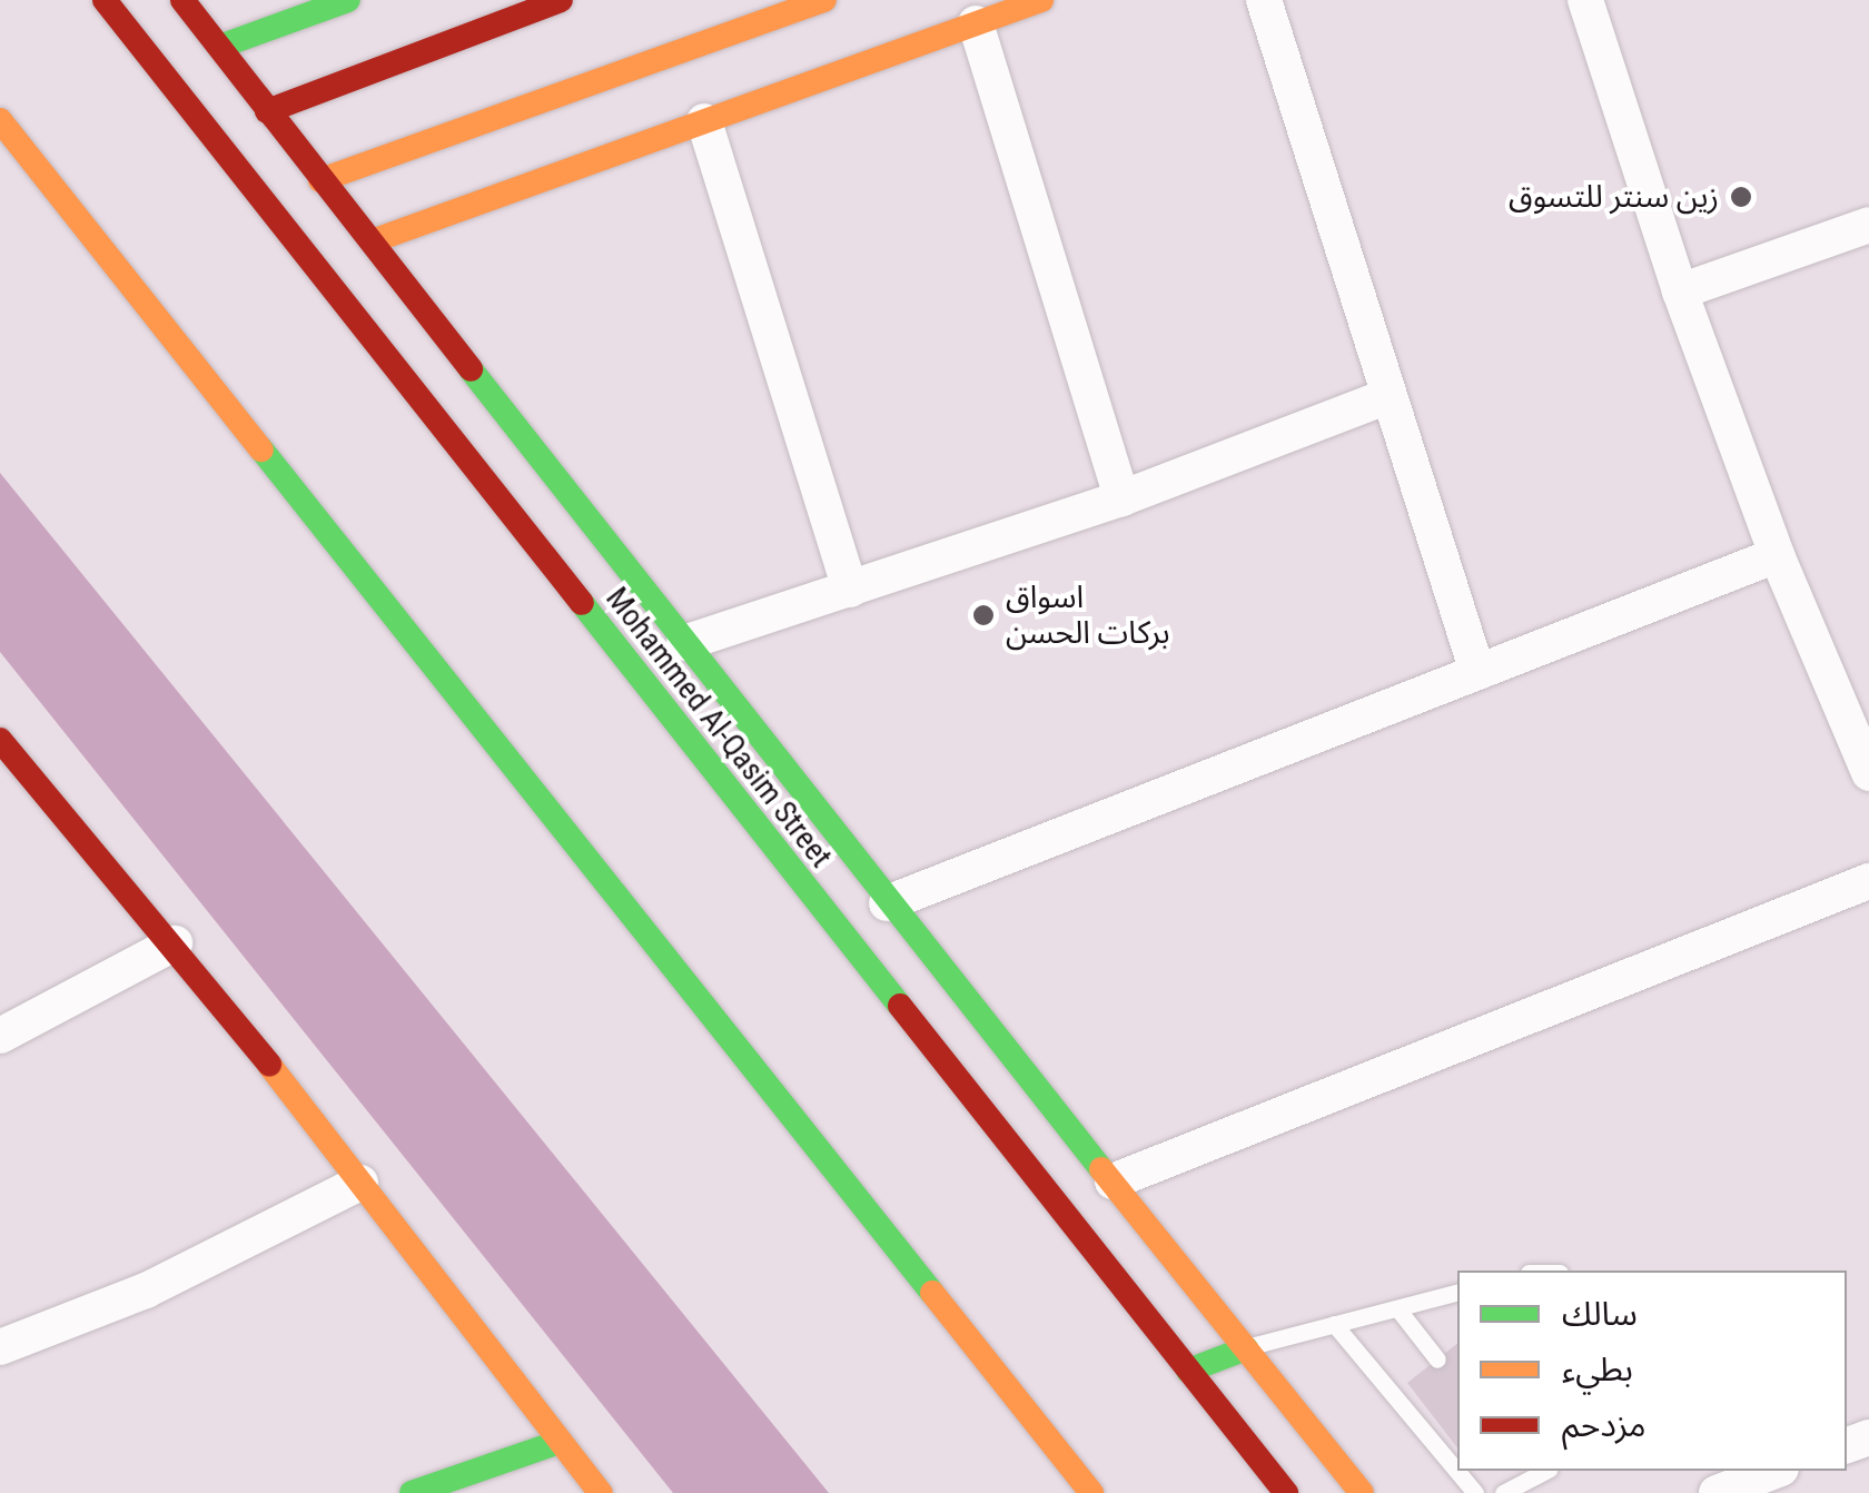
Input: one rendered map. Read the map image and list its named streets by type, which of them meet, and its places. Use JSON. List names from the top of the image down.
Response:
{
  "streets": {
    "main road": ["Mohammed Al-Qasim Street"]
  },
  "places": ["زين سنتر للتسوق", "اسواق بركات الحسن"],
  "legend": ["سالك", "بطيء", "مزدحم"]
}
